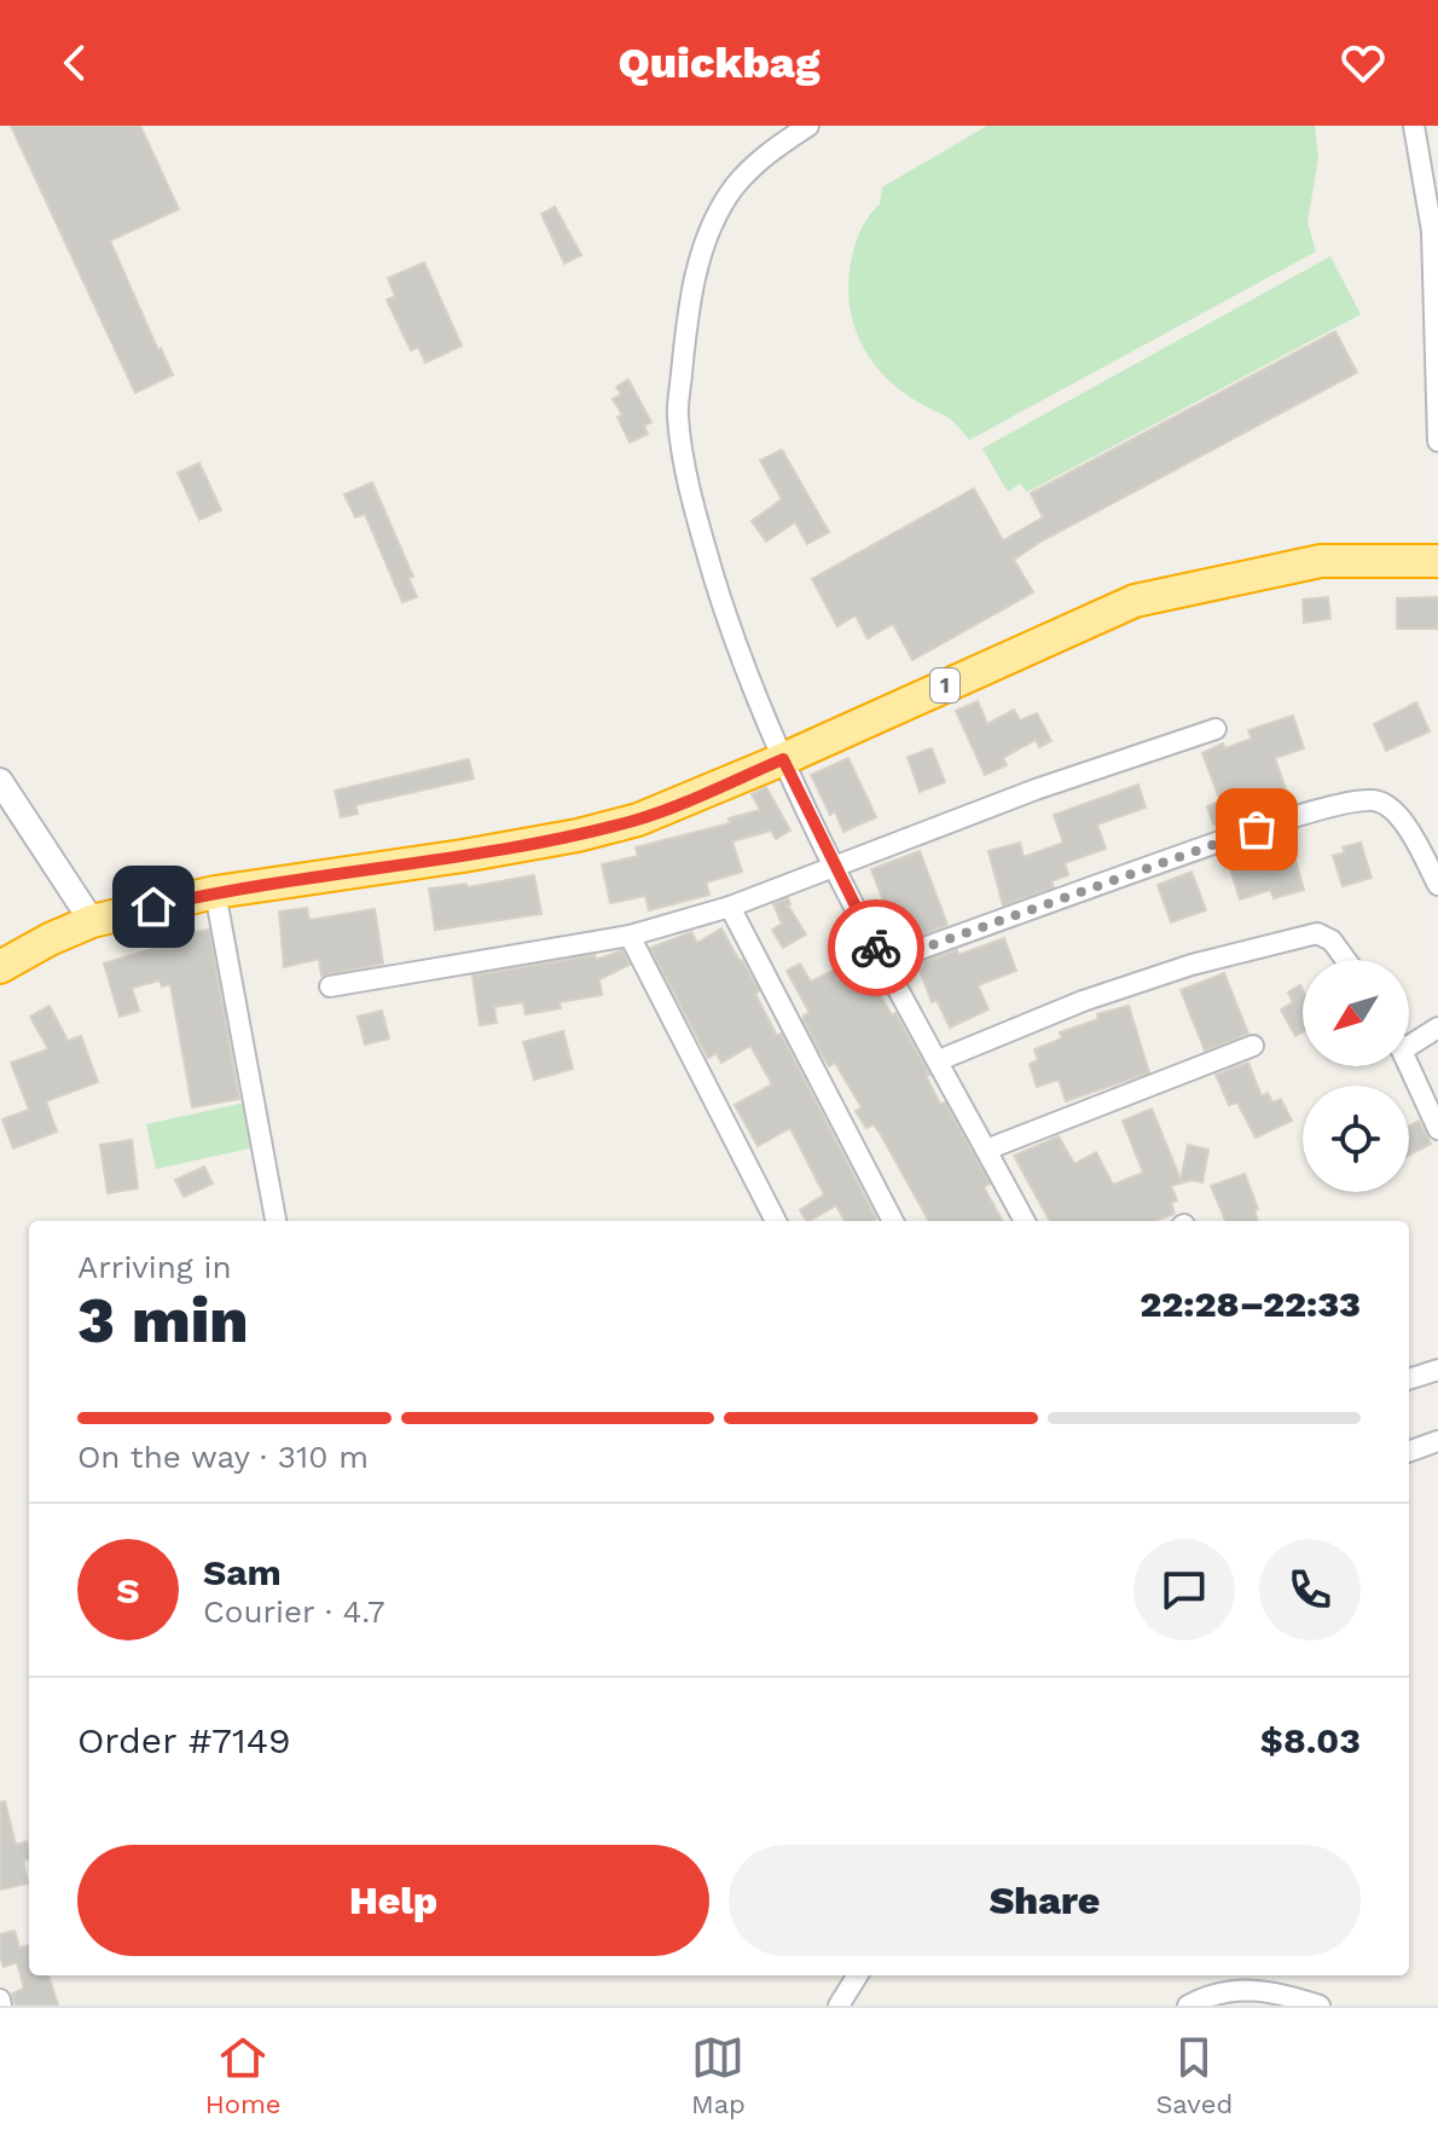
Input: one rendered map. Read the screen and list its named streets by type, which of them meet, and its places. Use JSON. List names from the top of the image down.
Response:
{
  "streets": {
    "highway": ["1"]
  },
  "north": "bottom left",
  "page": {
    "header": "Quickbag",
    "heading": ["3 min", "Arriving in", "22:28–22:33"],
    "panel": [
      "Sam",
      "Courier · 4.7",
      "Order #7149",
      "$8.03"
    ],
    "bar": "On the way · 310 m",
    "round": "S",
    "buttons": ["Help", "Share"],
    "tabs": ["Home", "Map", "Saved"]
  }
}
